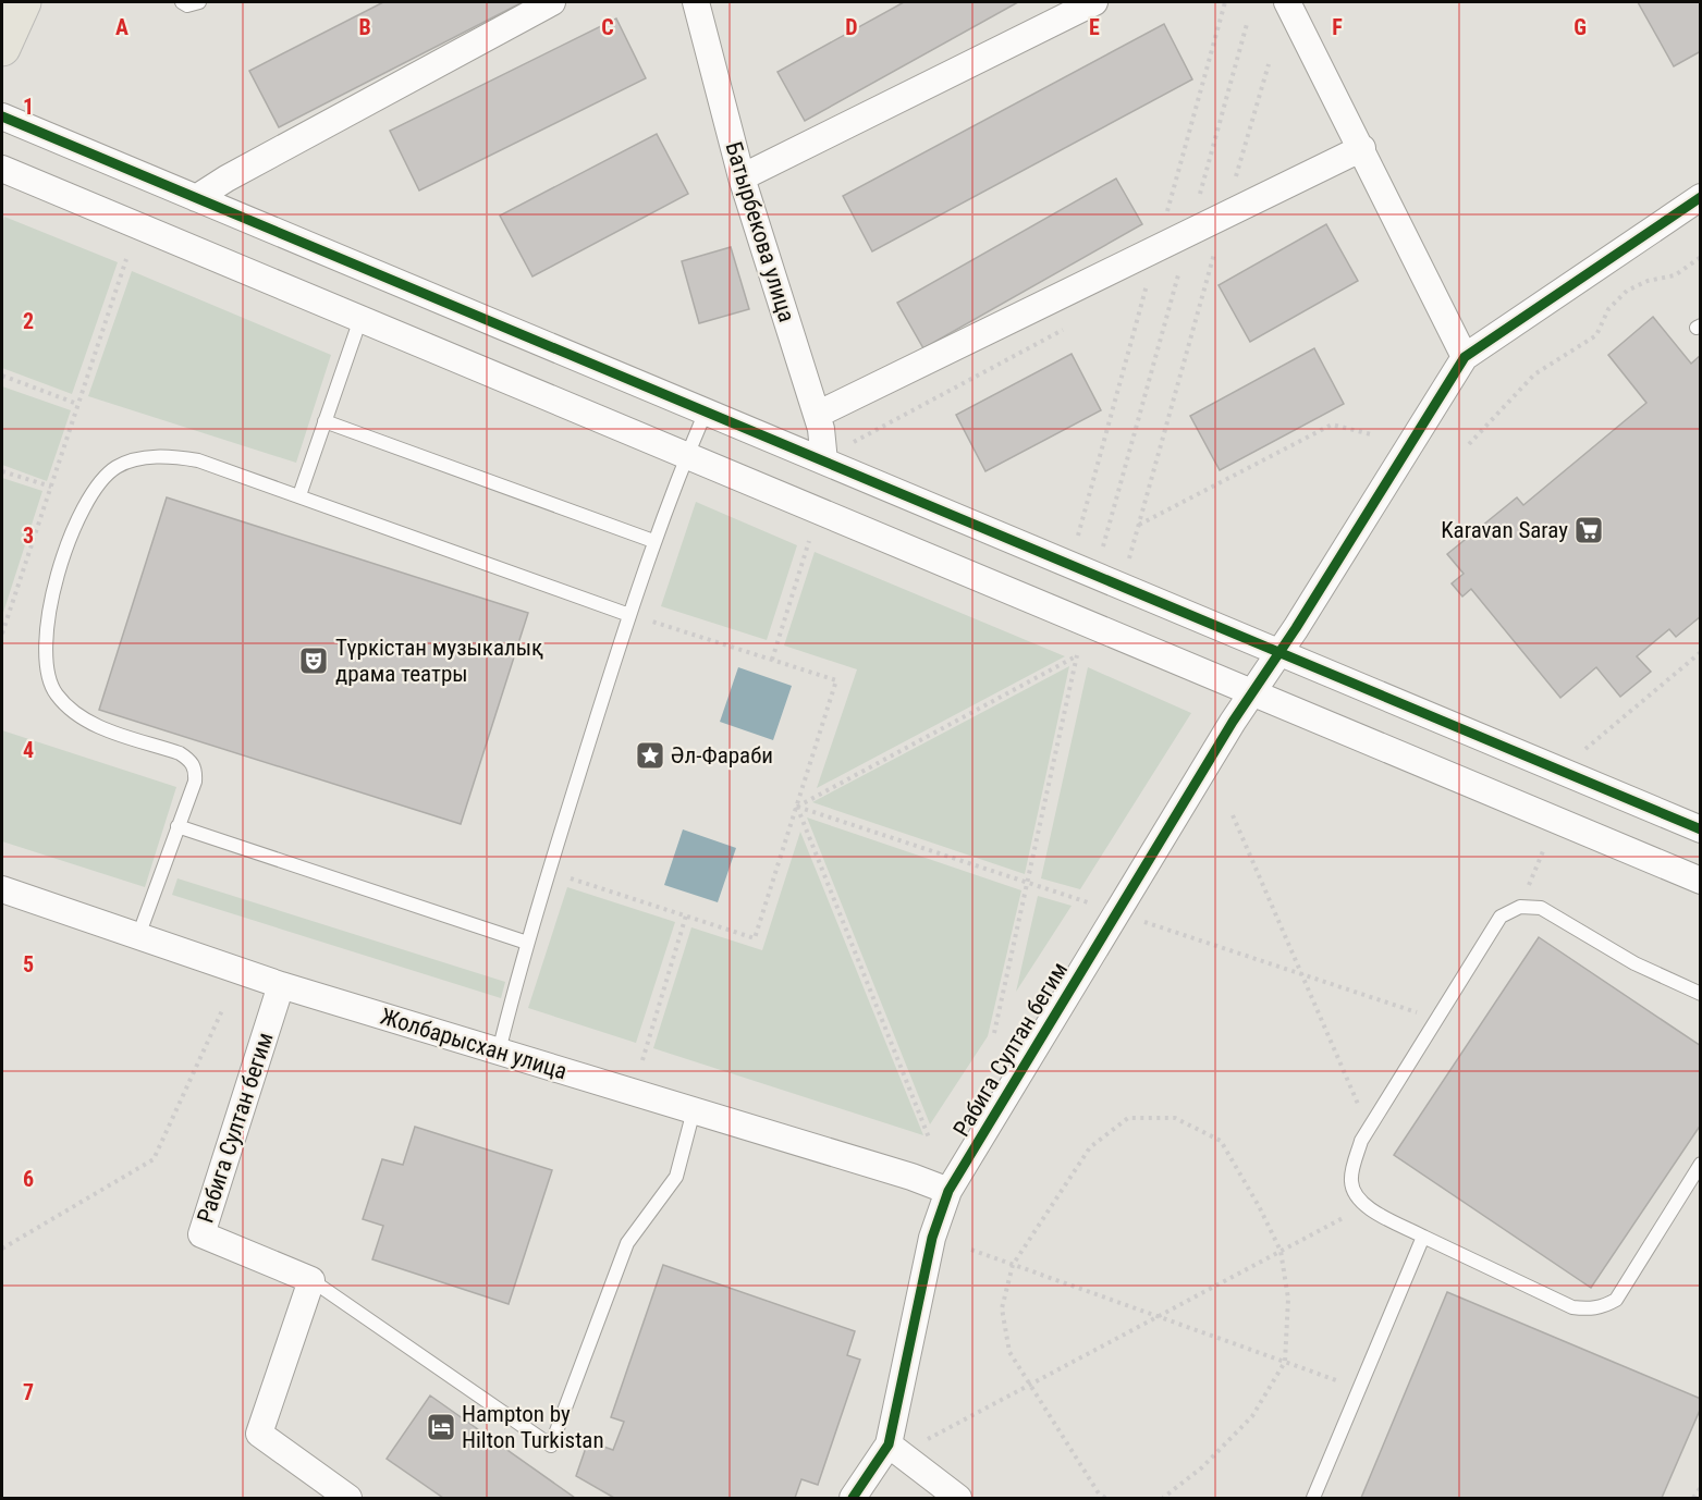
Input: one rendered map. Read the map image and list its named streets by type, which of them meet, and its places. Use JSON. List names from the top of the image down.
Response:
{
  "streets": {
    "street": ["Батырбекова улица", "Жолбарысхан улица", "Рабига Султан бегим"]
  },
  "crossings": [
    ["Жолбарысхан улица", "Рабига Султан бегим"]
  ],
  "places": {
    "supermarket": ["Karavan Saray"],
    "theatre": ["Түркістан музыкалық драма театры"],
    "place": ["Әл-Фараби"],
    "hotel": ["Hampton by Hilton Turkistan"]
  },
  "grid": {
    "columns": [
      "A",
      "B",
      "C",
      "D",
      "E",
      "F",
      "G"
    ],
    "rows": [
      "1",
      "2",
      "3",
      "4",
      "5",
      "6",
      "7"
    ]
  }
}
